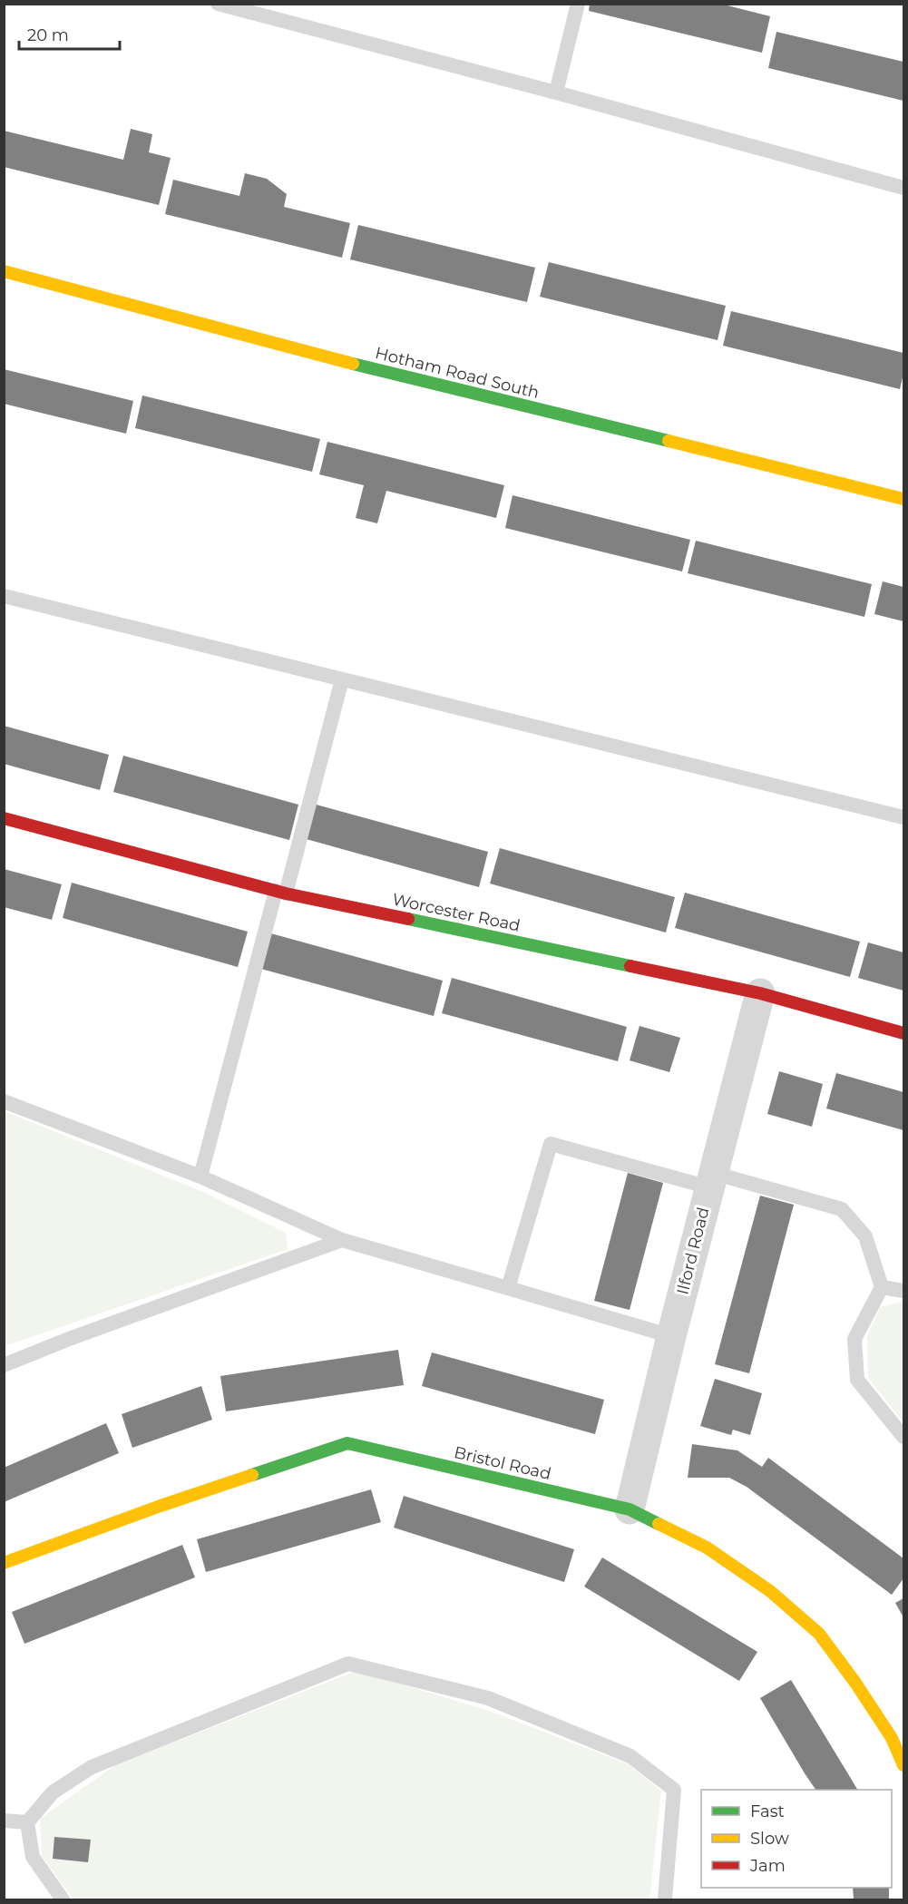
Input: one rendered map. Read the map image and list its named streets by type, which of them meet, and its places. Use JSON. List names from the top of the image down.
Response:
{
  "streets": {
    "street": [
      "Hotham Road South",
      "Worcester Road",
      "Ilford Road",
      "Bristol Road"
    ]
  },
  "crossings": [
    ["Worcester Road", "Ilford Road"],
    ["Ilford Road", "Bristol Road"]
  ],
  "legend": ["Fast", "Slow", "Jam"],
  "scale_bar": "20 m"
}
